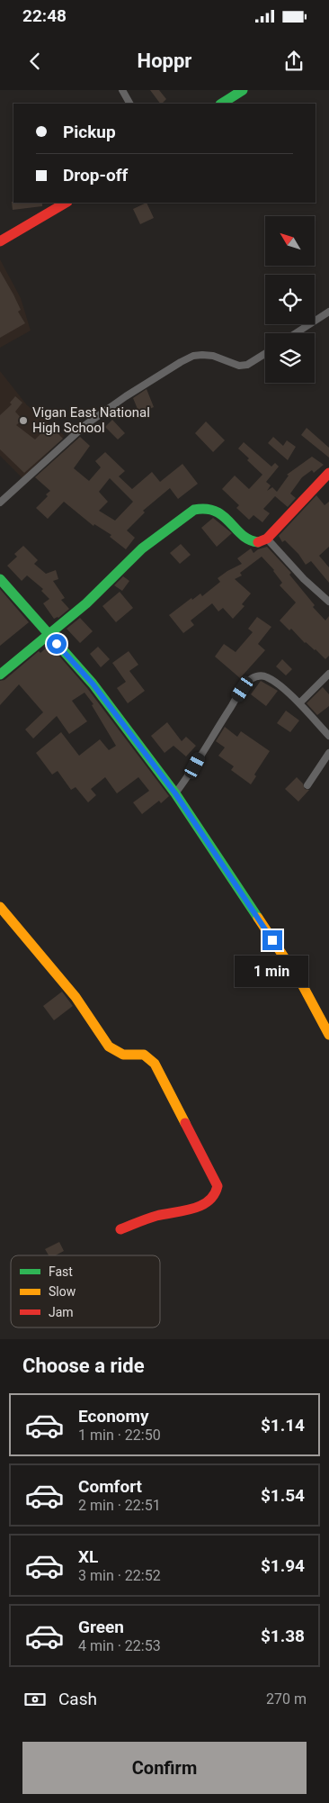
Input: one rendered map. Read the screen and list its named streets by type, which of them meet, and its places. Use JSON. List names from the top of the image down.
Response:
{
  "places": ["Vigan East National High School"],
  "legend": ["Fast", "Slow", "Jam"],
  "north": "top left",
  "page": {
    "status": "22:48",
    "header": "Hoppr",
    "banner": ["Pickup", "Drop-off"],
    "bubble": "1 min",
    "heading": "Choose a ride",
    "list": [
      {
        "name": "Economy",
        "note": "1 min · 22:50",
        "value": "$1.14"
      },
      {
        "name": "Comfort",
        "note": "2 min · 22:51",
        "value": "$1.54"
      },
      {
        "name": "XL",
        "note": "3 min · 22:52",
        "value": "$1.94"
      },
      {
        "name": "Green",
        "note": "4 min · 22:53",
        "value": "$1.38"
      }
    ],
    "pay": ["Cash", "270 m"],
    "buttons": "Confirm"
  }
}
